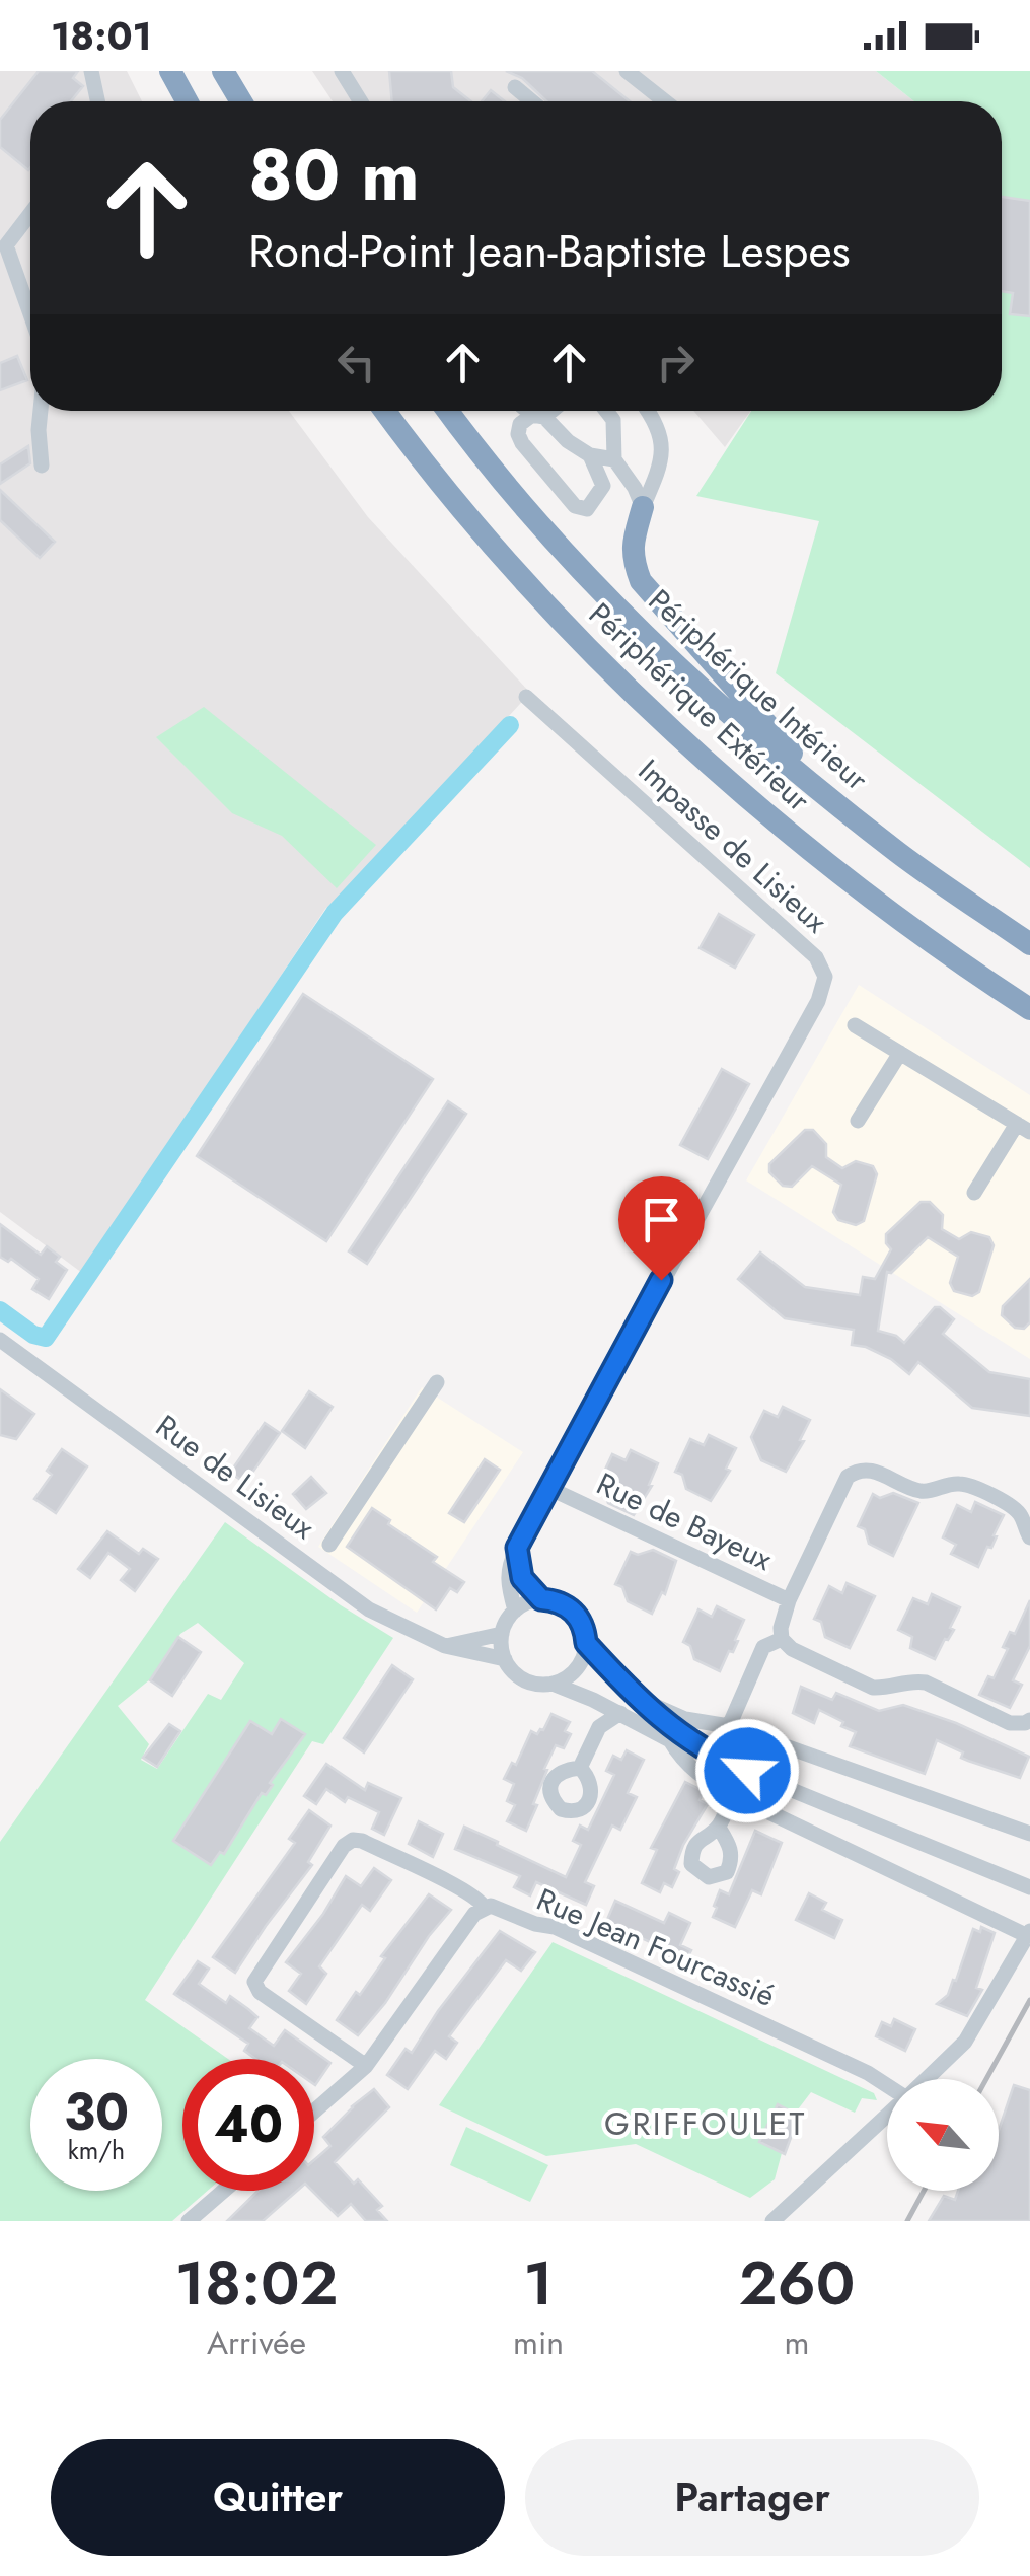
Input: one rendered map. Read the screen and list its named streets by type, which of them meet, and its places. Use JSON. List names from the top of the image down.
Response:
{
  "streets": {
    "highway": ["Périphérique Intérieur", "Périphérique Extérieur"],
    "street": [
      "Impasse de Lisieux",
      "Rue de Lisieux",
      "Rue de Bayeux",
      "Rue Jean Fourcassié"
    ]
  },
  "crossings": [
    ["Impasse de Lisieux", "Rue de Bayeux"],
    ["Rue de Lisieux", "Rue de Bayeux"]
  ],
  "districts": ["GRIFFOULET"],
  "north": "top left",
  "page": {
    "status": "18:01",
    "turn": ["80 m", "Rond-Point Jean-Baptiste Lespes"],
    "speed": "30 km/h",
    "limit": "40",
    "eta": [
      "18:02",
      "Arrivée",
      "1",
      "min",
      "260",
      "m"
    ],
    "buttons": ["Quitter", "Partager"]
  }
}
